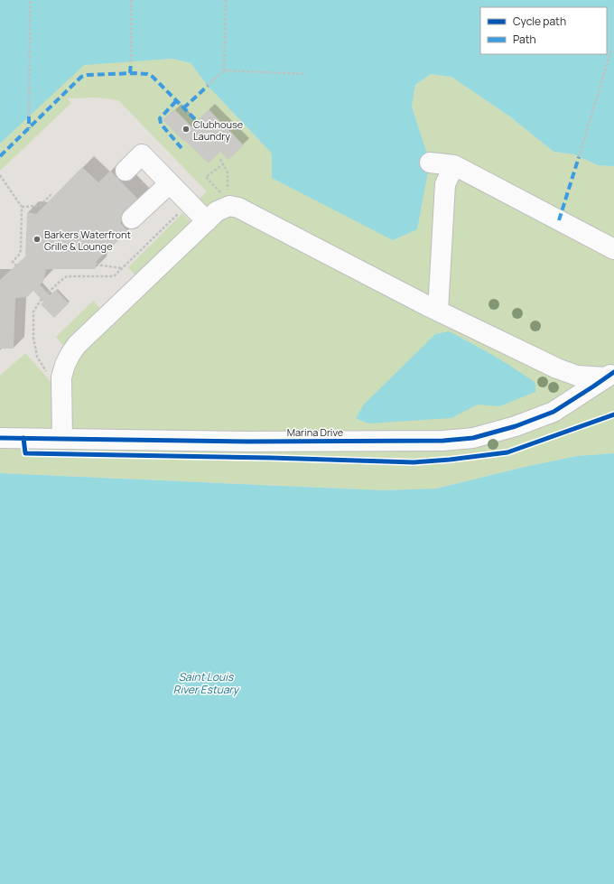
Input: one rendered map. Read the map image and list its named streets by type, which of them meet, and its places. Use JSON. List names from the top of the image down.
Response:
{
  "streets": {
    "street": ["Marina Drive"]
  },
  "water": ["Saint Louis River Estuary"],
  "places": ["Clubhouse Laundry", "Barkers Waterfront Grille & Lounge"],
  "legend": ["Cycle path", "Path"]
}
